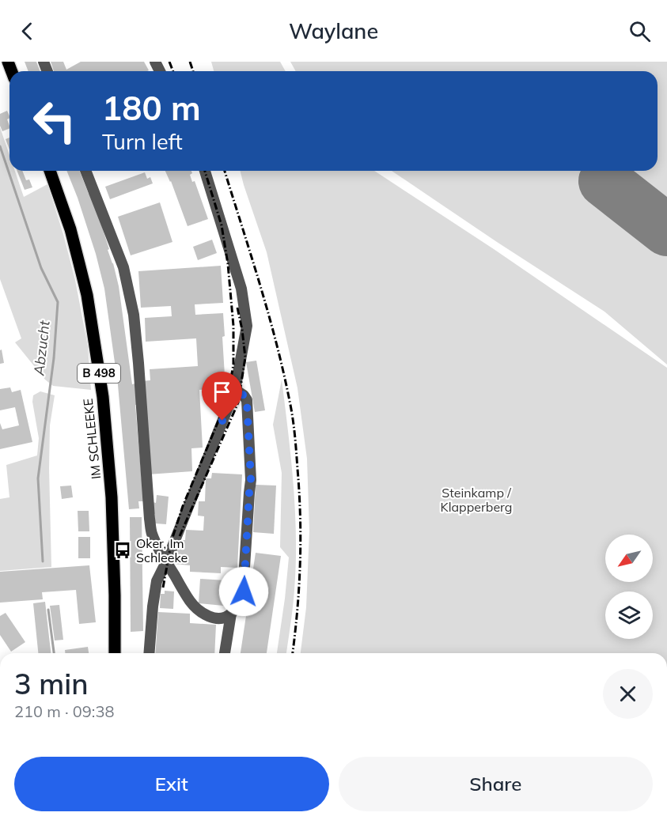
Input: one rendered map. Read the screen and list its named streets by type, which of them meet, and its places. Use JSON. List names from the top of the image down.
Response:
{
  "streets": {
    "main road": ["B 498", "IM SCHLEEKE"]
  },
  "water": ["Abzucht"],
  "parks": ["Steinkamp / Klapperberg"],
  "places": {
    "bus stop": ["Oker, Im Schleeke"]
  },
  "north": "bottom left",
  "page": {
    "header": "Waylane",
    "turn": ["180 m", "Turn left"],
    "heading": ["3 min", "210 m · 09:38"],
    "buttons": ["Exit", "Share"]
  }
}
